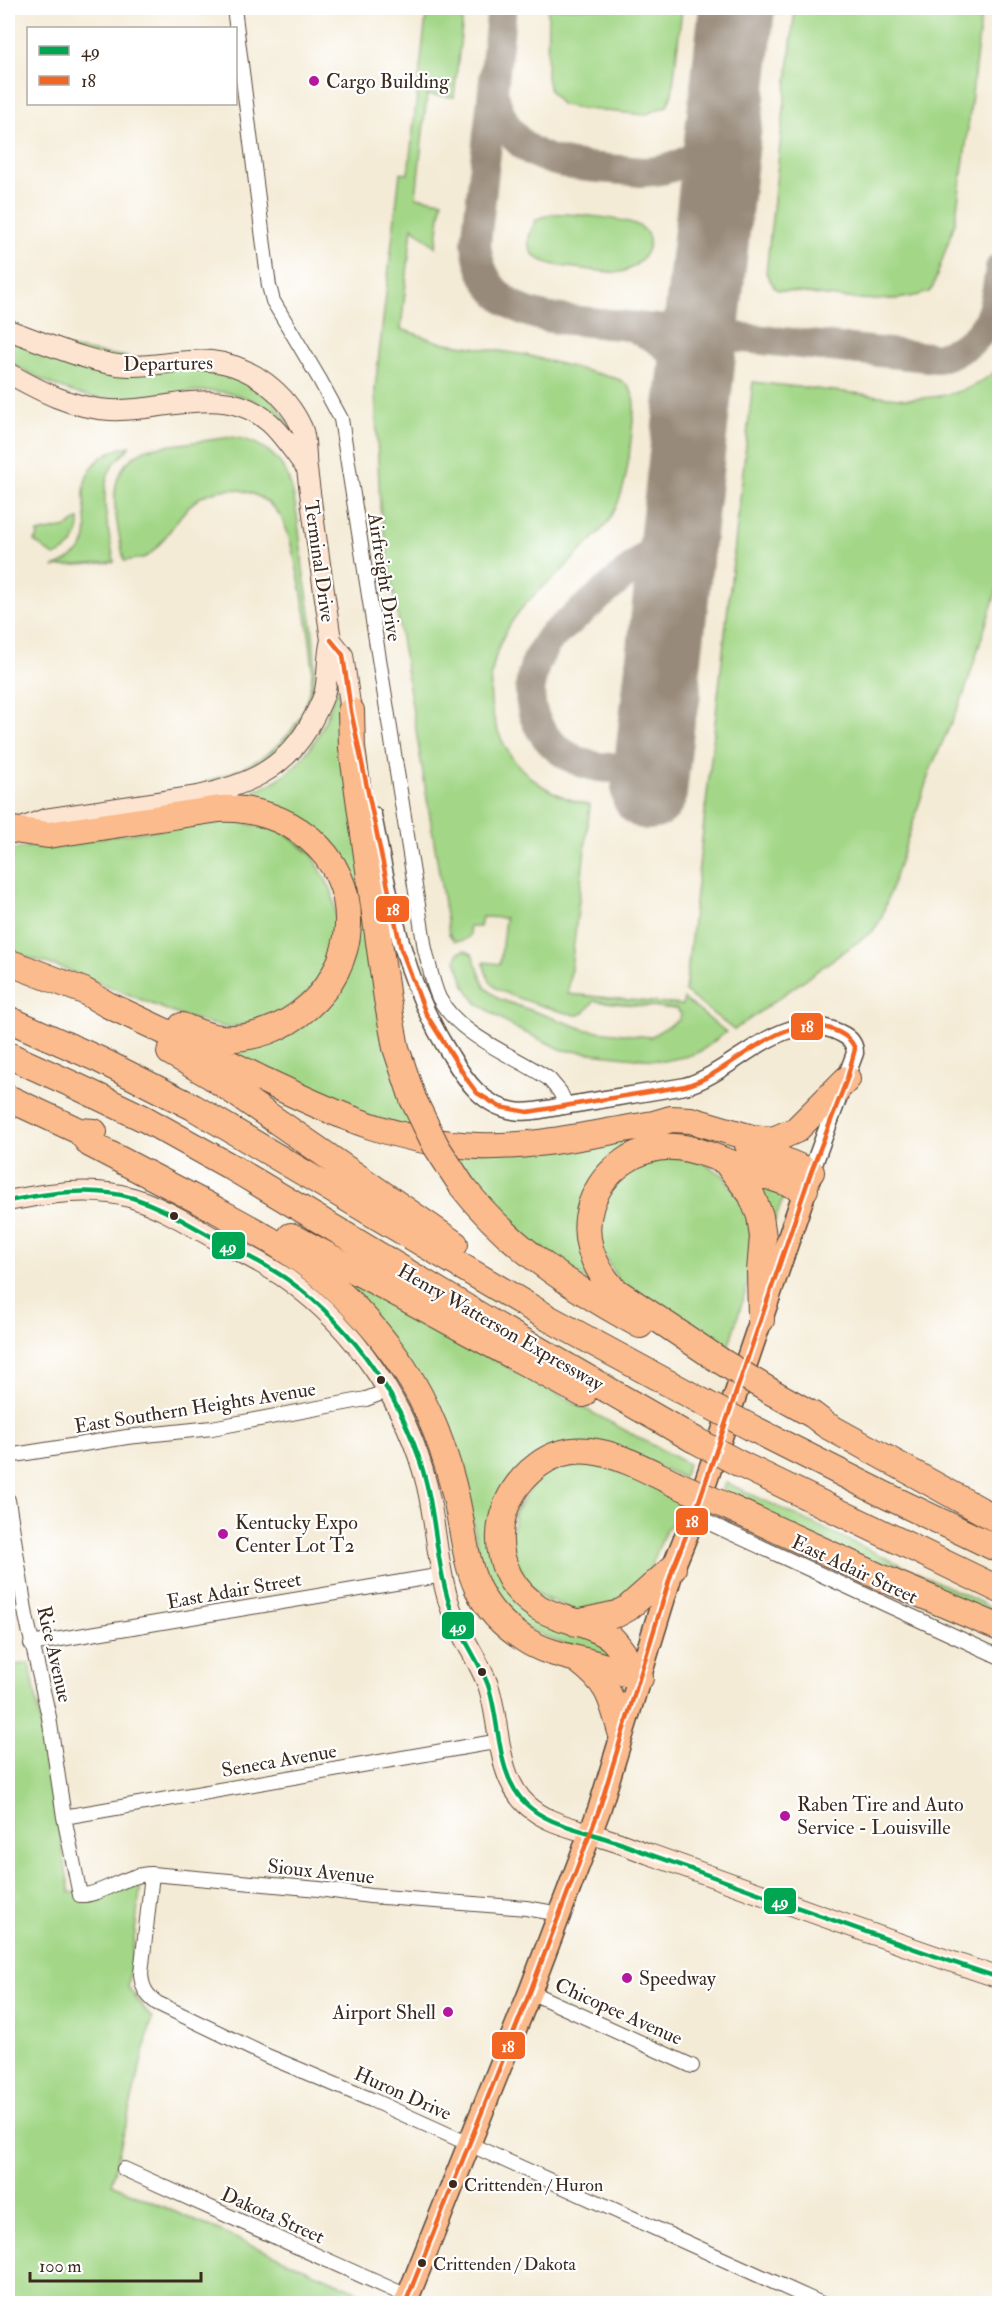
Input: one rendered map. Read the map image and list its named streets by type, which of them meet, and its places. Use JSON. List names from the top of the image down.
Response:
{
  "streets": {
    "highway": ["Henry Watterson Expressway"],
    "main road": ["Departures", "Terminal Drive"],
    "street": [
      "Airfreight Drive",
      "East Southern Heights Avenue",
      "East Adair Street",
      "Rice Avenue",
      "Seneca Avenue",
      "Sioux Avenue",
      "Chicopee Avenue",
      "Huron Drive",
      "Dakota Street"
    ]
  },
  "crossings": [
    ["Departures", "Terminal Drive"],
    ["East Adair Street", "Rice Avenue"],
    ["Rice Avenue", "Seneca Avenue"],
    ["Rice Avenue", "Sioux Avenue"],
    ["Sioux Avenue", "Huron Drive"]
  ],
  "places": [
    "Cargo Building",
    "Kentucky Expo Center Lot T2",
    "Raben Tire and Auto Service - Louisville",
    "Speedway",
    "Airport Shell",
    "Crittenden / Huron",
    "Crittenden / Dakota"
  ],
  "lines": ["transit line 18", "transit line 49"],
  "legend": ["49", "18"],
  "scale_bar": "100 m"
}
